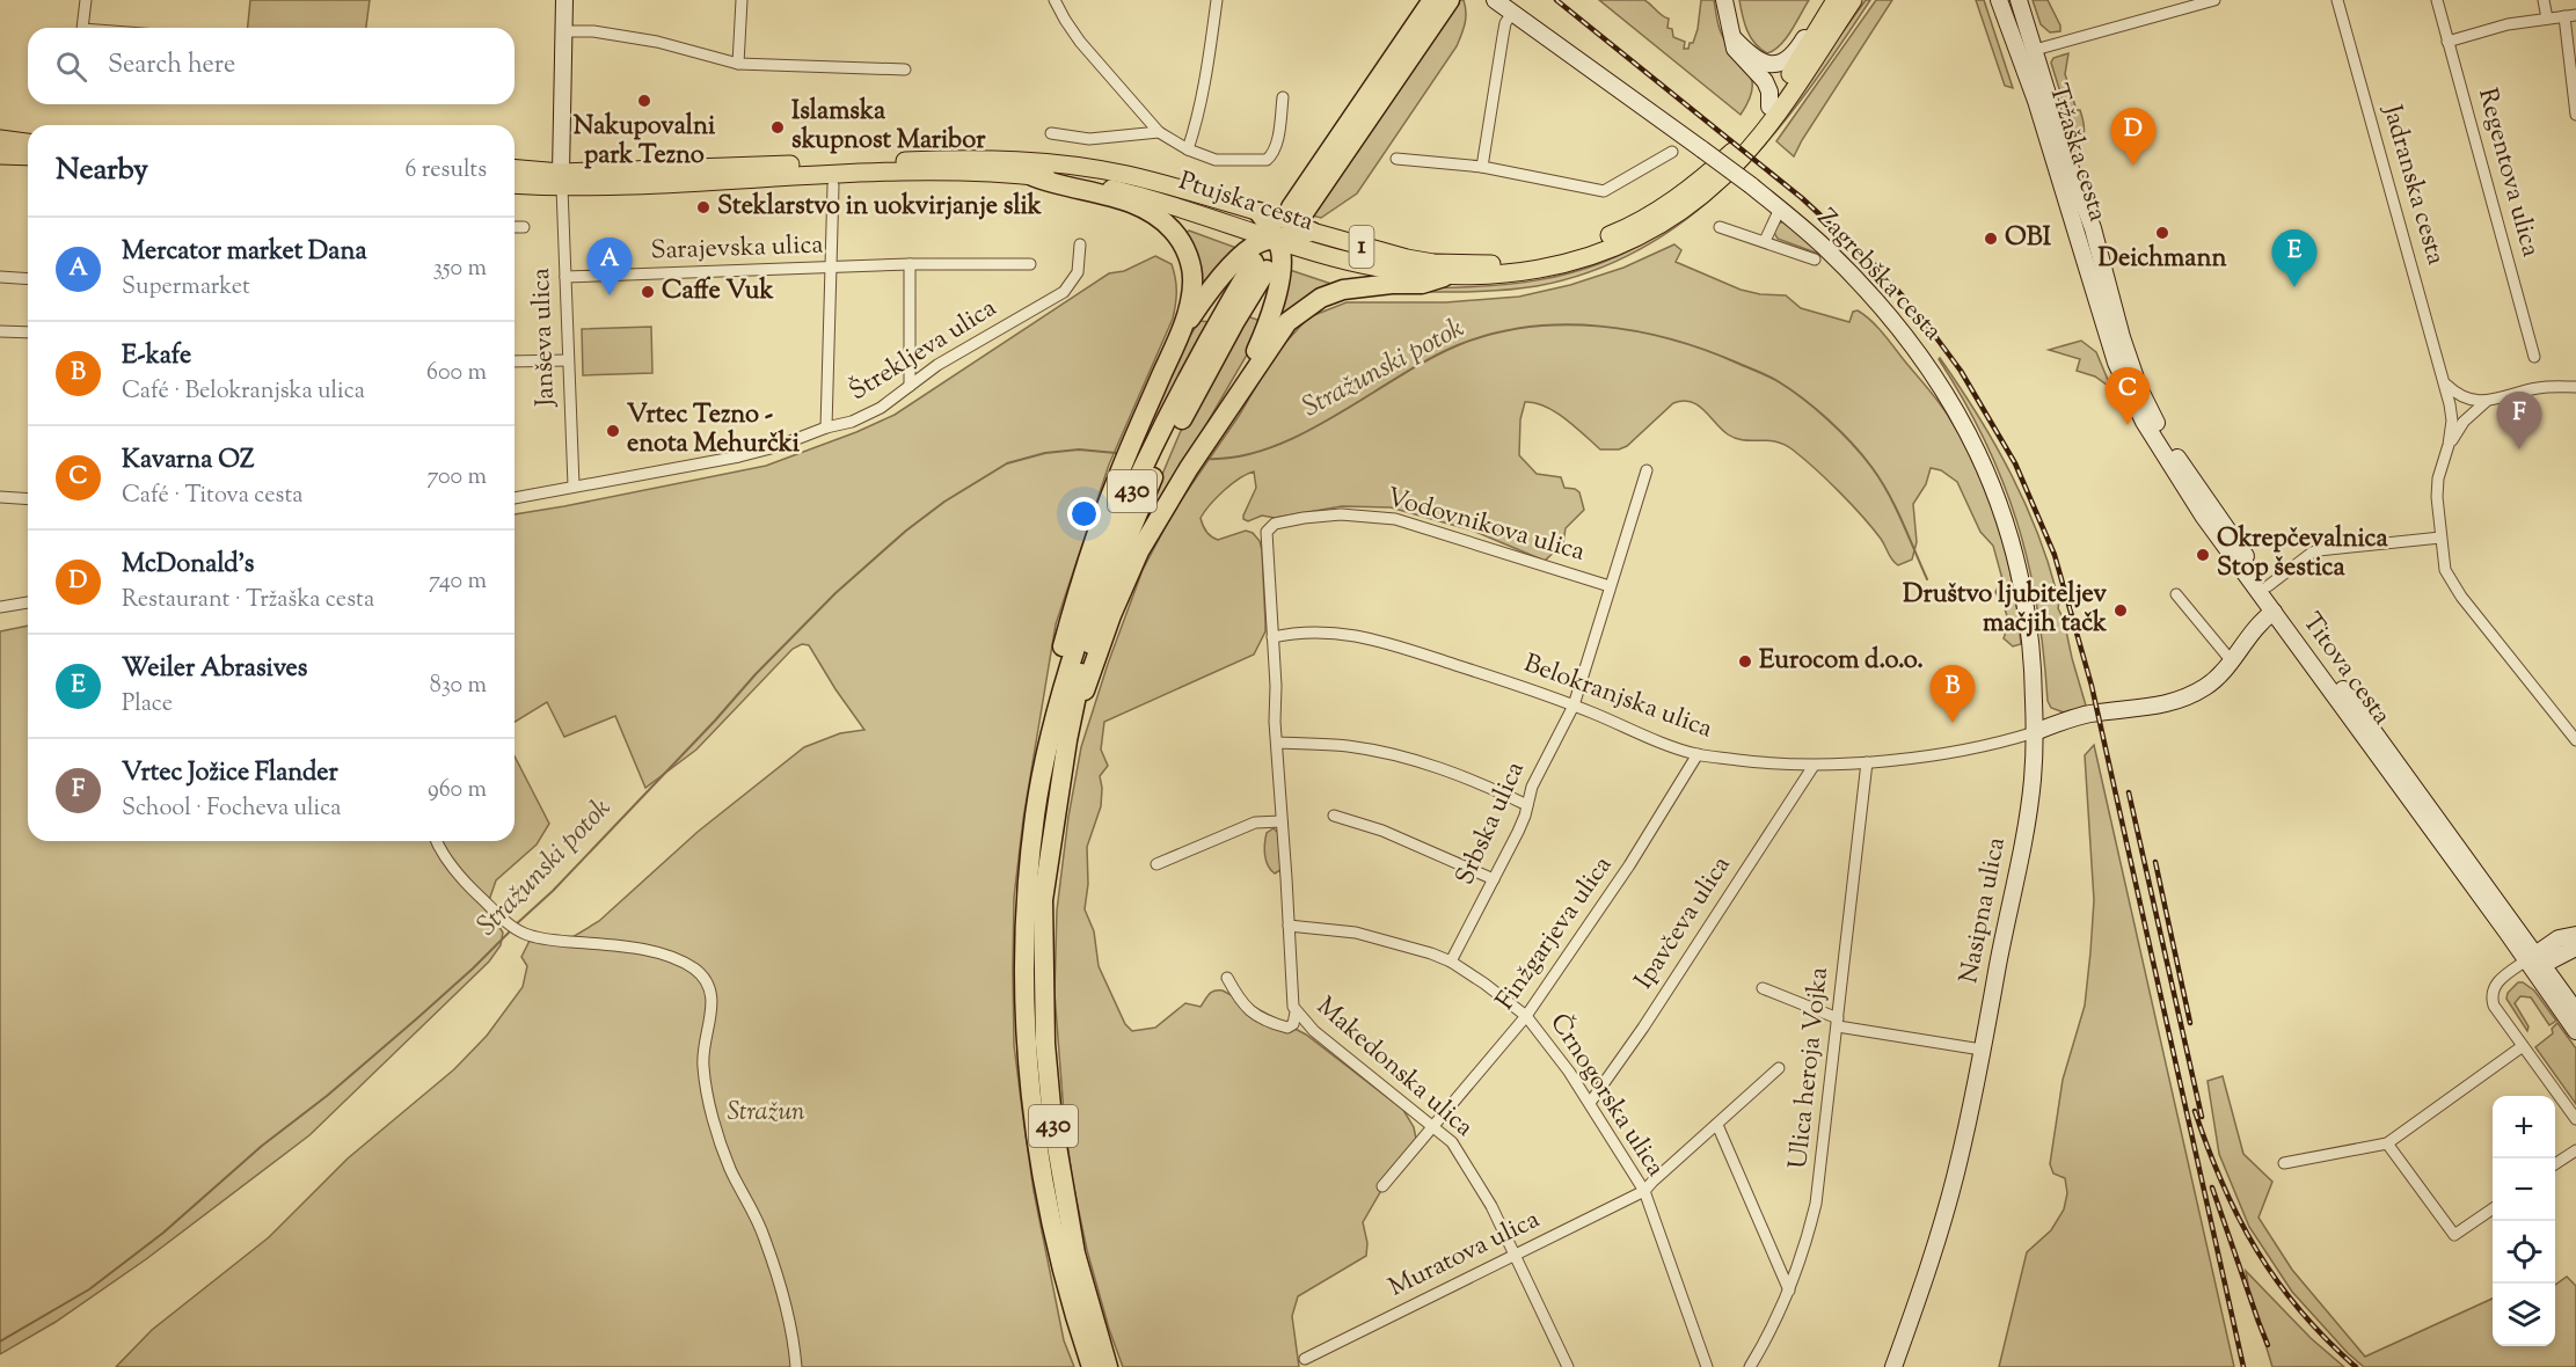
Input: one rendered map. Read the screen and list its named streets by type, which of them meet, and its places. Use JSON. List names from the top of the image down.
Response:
{
  "streets": {
    "highway": ["430"],
    "main road": ["Ptujska cesta", "1"],
    "street": [
      "Tržaška cesta",
      "Regentova ulica",
      "Jadranska cesta",
      "Sarajevska ulica",
      "Zagrebška cesta",
      "Janševa ulica",
      "Štrekljeva ulica",
      "Vodovnikova ulica",
      "Titova cesta",
      "Belokranjska ulica",
      "Srbska ulica",
      "Nasipna ulica",
      "Ipavčeva ulica",
      "Finžgarjeva ulica",
      "Makedonska ulica",
      "Ulica heroja Vojka",
      "Črnogorska ulica",
      "Muratova ulica"
    ]
  },
  "crossings": [
    ["Tržaška cesta", "Titova cesta"],
    ["Ptujska cesta", "Janševa ulica"],
    ["Sarajevska ulica", "Janševa ulica"],
    ["Zagrebška cesta", "Belokranjska ulica"],
    ["Zagrebška cesta", "Nasipna ulica"],
    ["Janševa ulica", "Štrekljeva ulica"],
    ["Vodovnikova ulica", "Srbska ulica"],
    ["Vodovnikova ulica", "Makedonska ulica"],
    ["Belokranjska ulica", "Srbska ulica"],
    ["Belokranjska ulica", "Nasipna ulica"],
    ["Belokranjska ulica", "Ipavčeva ulica"],
    ["Belokranjska ulica", "Finžgarjeva ulica"],
    ["Belokranjska ulica", "Makedonska ulica"],
    ["Belokranjska ulica", "Ulica heroja Vojka"],
    ["Srbska ulica", "Črnogorska ulica"],
    ["Ipavčeva ulica", "Črnogorska ulica"],
    ["Finžgarjeva ulica", "Makedonska ulica"],
    ["Finžgarjeva ulica", "Črnogorska ulica"],
    ["Makedonska ulica", "Črnogorska ulica"],
    ["Makedonska ulica", "Muratova ulica"],
    ["Črnogorska ulica", "Muratova ulica"]
  ],
  "water": ["Stražunski potok"],
  "parks": ["Stražun"],
  "places": [
    "Nakupovalni park Tezno",
    "Islamska skupnost Maribor",
    "Steklarstvo in uokvirjanje slik",
    "Deichmann",
    "OBI",
    "Caffe Vuk",
    "Vrtec Tezno - enota Mehurčki",
    "Okrepčevalnica Stop šestica",
    "Društvo ljubiteljev mačjih tačk",
    "Eurocom d.o.o."
  ],
  "page": {
    "search": "Search here",
    "pins": [
      "D",
      "E",
      "A",
      "C",
      "F",
      "B"
    ],
    "heading": ["Nearby", "6 results"],
    "list": [
      {
        "mark": "A",
        "name": "Mercator market Dana",
        "note": "Supermarket",
        "value": "350 m"
      },
      {
        "mark": "B",
        "name": "E-kafe",
        "note": "Café · Belokranjska ulica",
        "value": "600 m"
      },
      {
        "mark": "C",
        "name": "Kavarna OZ",
        "note": "Café · Titova cesta",
        "value": "700 m"
      },
      {
        "mark": "D",
        "name": "McDonald's",
        "note": "Restaurant · Tržaška cesta",
        "value": "740 m"
      },
      {
        "mark": "E",
        "name": "Weiler Abrasives",
        "note": "Place",
        "value": "830 m"
      },
      {
        "mark": "F",
        "name": "Vrtec Jožice Flander",
        "note": "School · Focheva ulica",
        "value": "960 m"
      }
    ],
    "map_buttons": ["+", "−"]
  }
}
